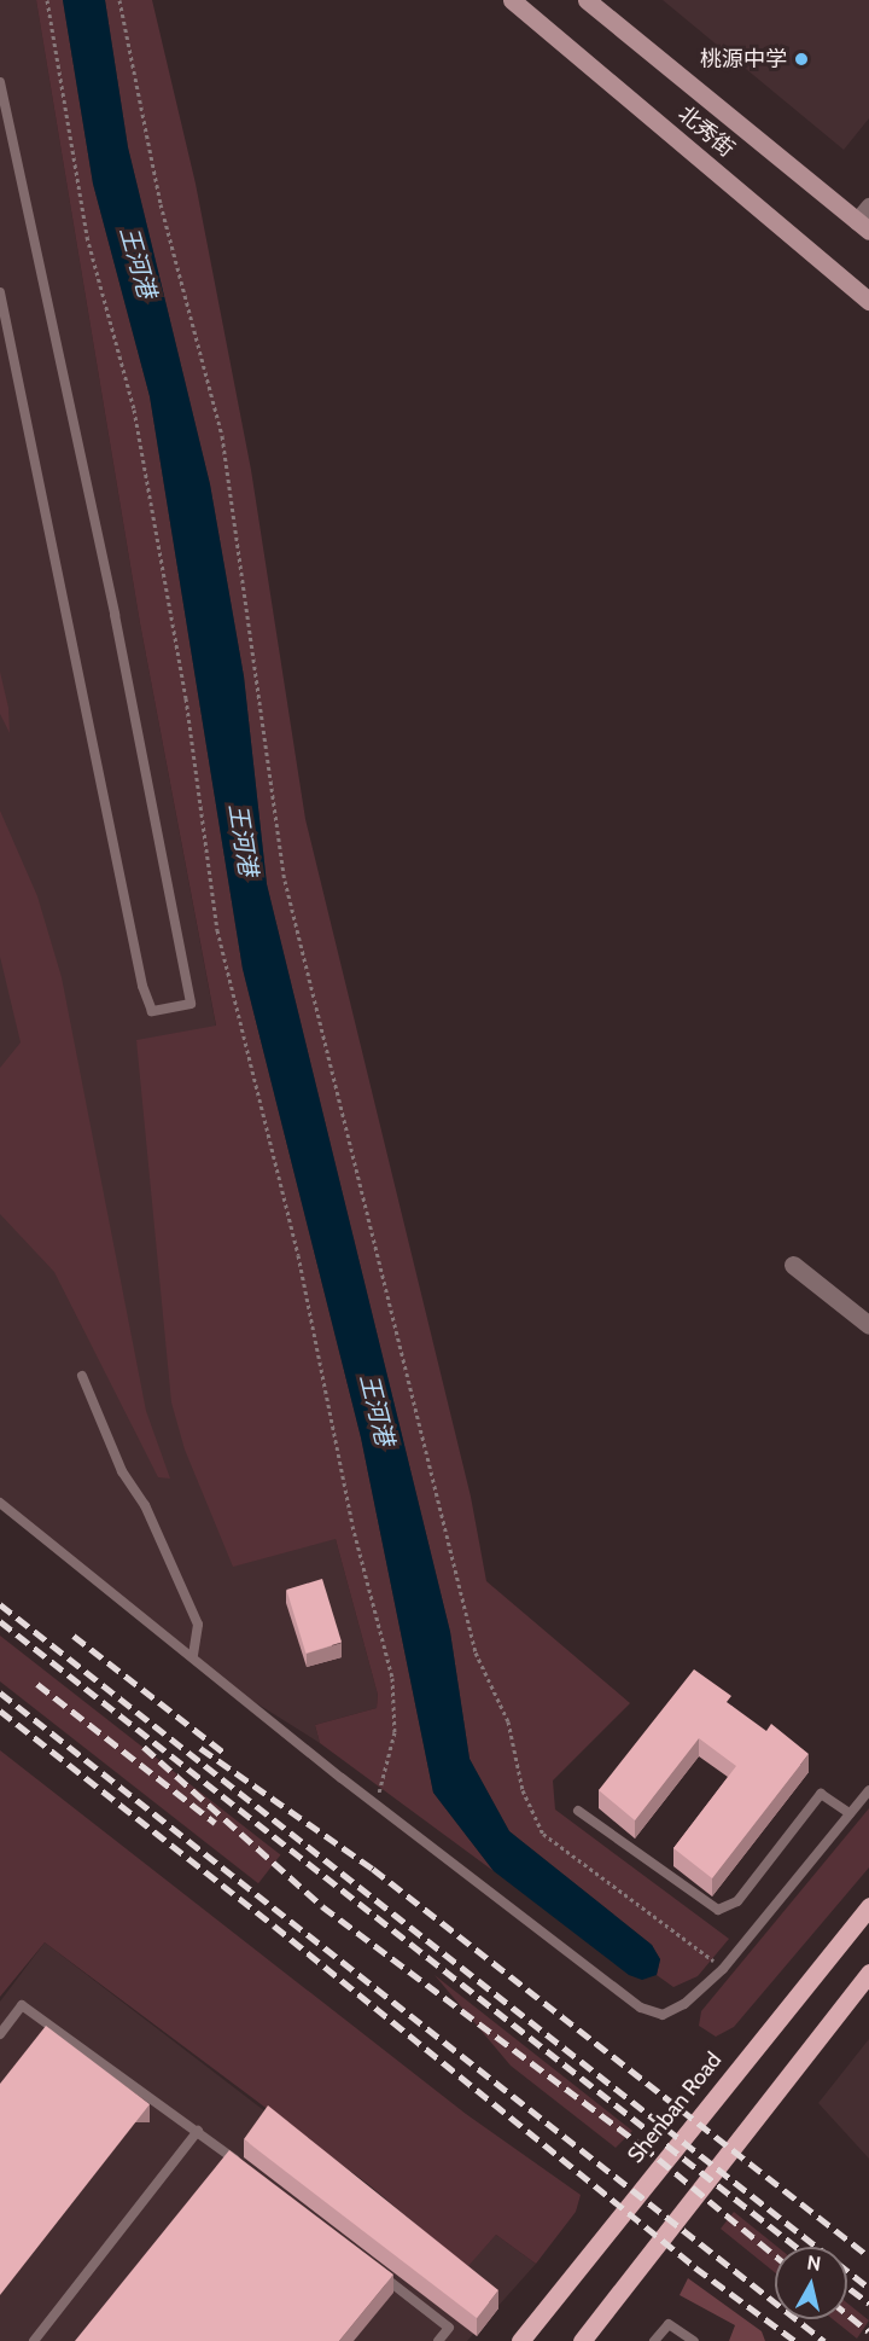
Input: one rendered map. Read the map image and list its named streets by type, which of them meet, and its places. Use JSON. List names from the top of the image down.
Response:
{
  "streets": {
    "main road": ["北秀街", "Shenban Road"]
  },
  "water": ["王河港"],
  "places": ["桃源中学"],
  "north": "top"
}
